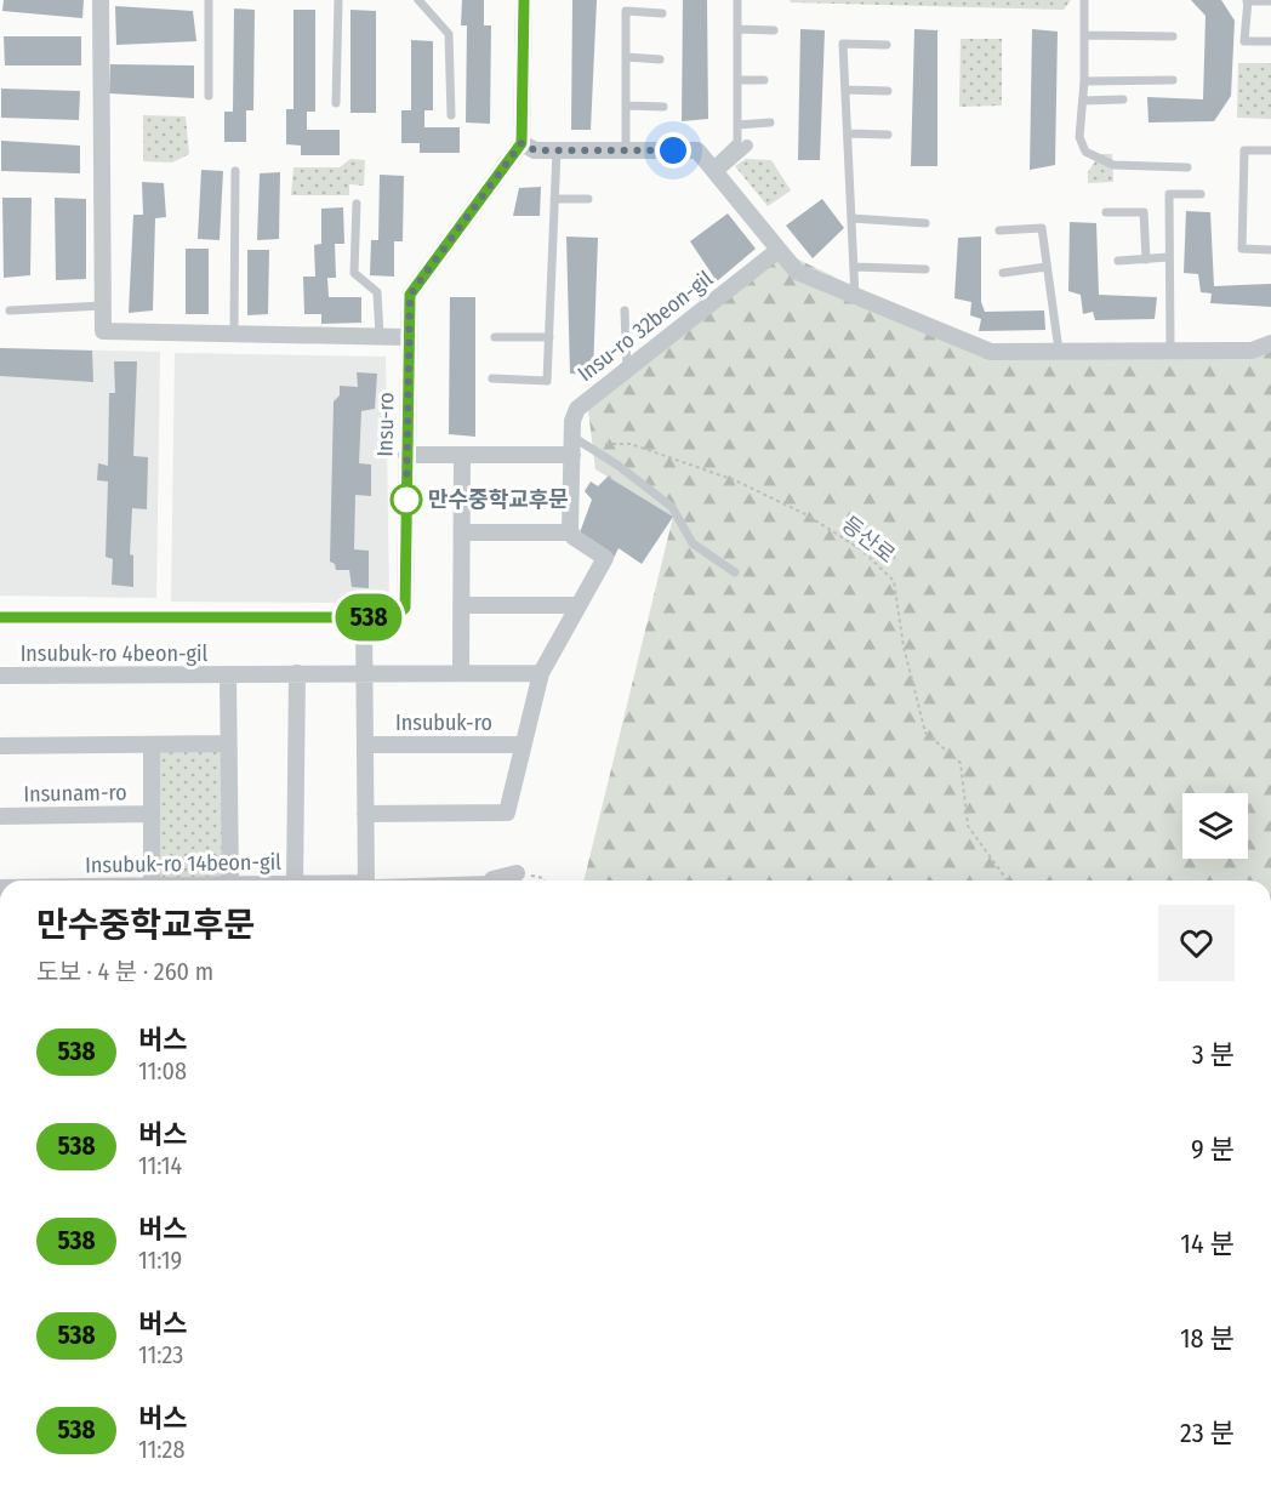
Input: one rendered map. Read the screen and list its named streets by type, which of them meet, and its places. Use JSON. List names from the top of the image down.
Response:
{
  "streets": {
    "street": [
      "Insu-ro 32beon-gil",
      "Insu-ro",
      "Insubuk-ro 4beon-gil",
      "Insubuk-ro",
      "Insunam-ro"
    ],
    "path": ["등산로"]
  },
  "crossings": [
    ["Insu-ro 32beon-gil", "등산로"],
    ["Insu-ro", "Insubuk-ro"],
    ["Insubuk-ro 4beon-gil", "Insubuk-ro"]
  ],
  "places": ["만수중학교후문"],
  "lines": ["bus line 538"],
  "page": {
    "on_map": "538",
    "heading": ["만수중학교후문", "도보 · 4 분 · 260 m"],
    "list": [
      {
        "mark": "538",
        "name": "버스",
        "note": "11:08",
        "value": "3 분"
      },
      {
        "mark": "538",
        "name": "버스",
        "note": "11:14",
        "value": "9 분"
      },
      {
        "mark": "538",
        "name": "버스",
        "note": "11:19",
        "value": "14 분"
      },
      {
        "mark": "538",
        "name": "버스",
        "note": "11:23",
        "value": "18 분"
      },
      {
        "mark": "538",
        "name": "버스",
        "note": "11:28",
        "value": "23 분"
      }
    ]
  }
}
